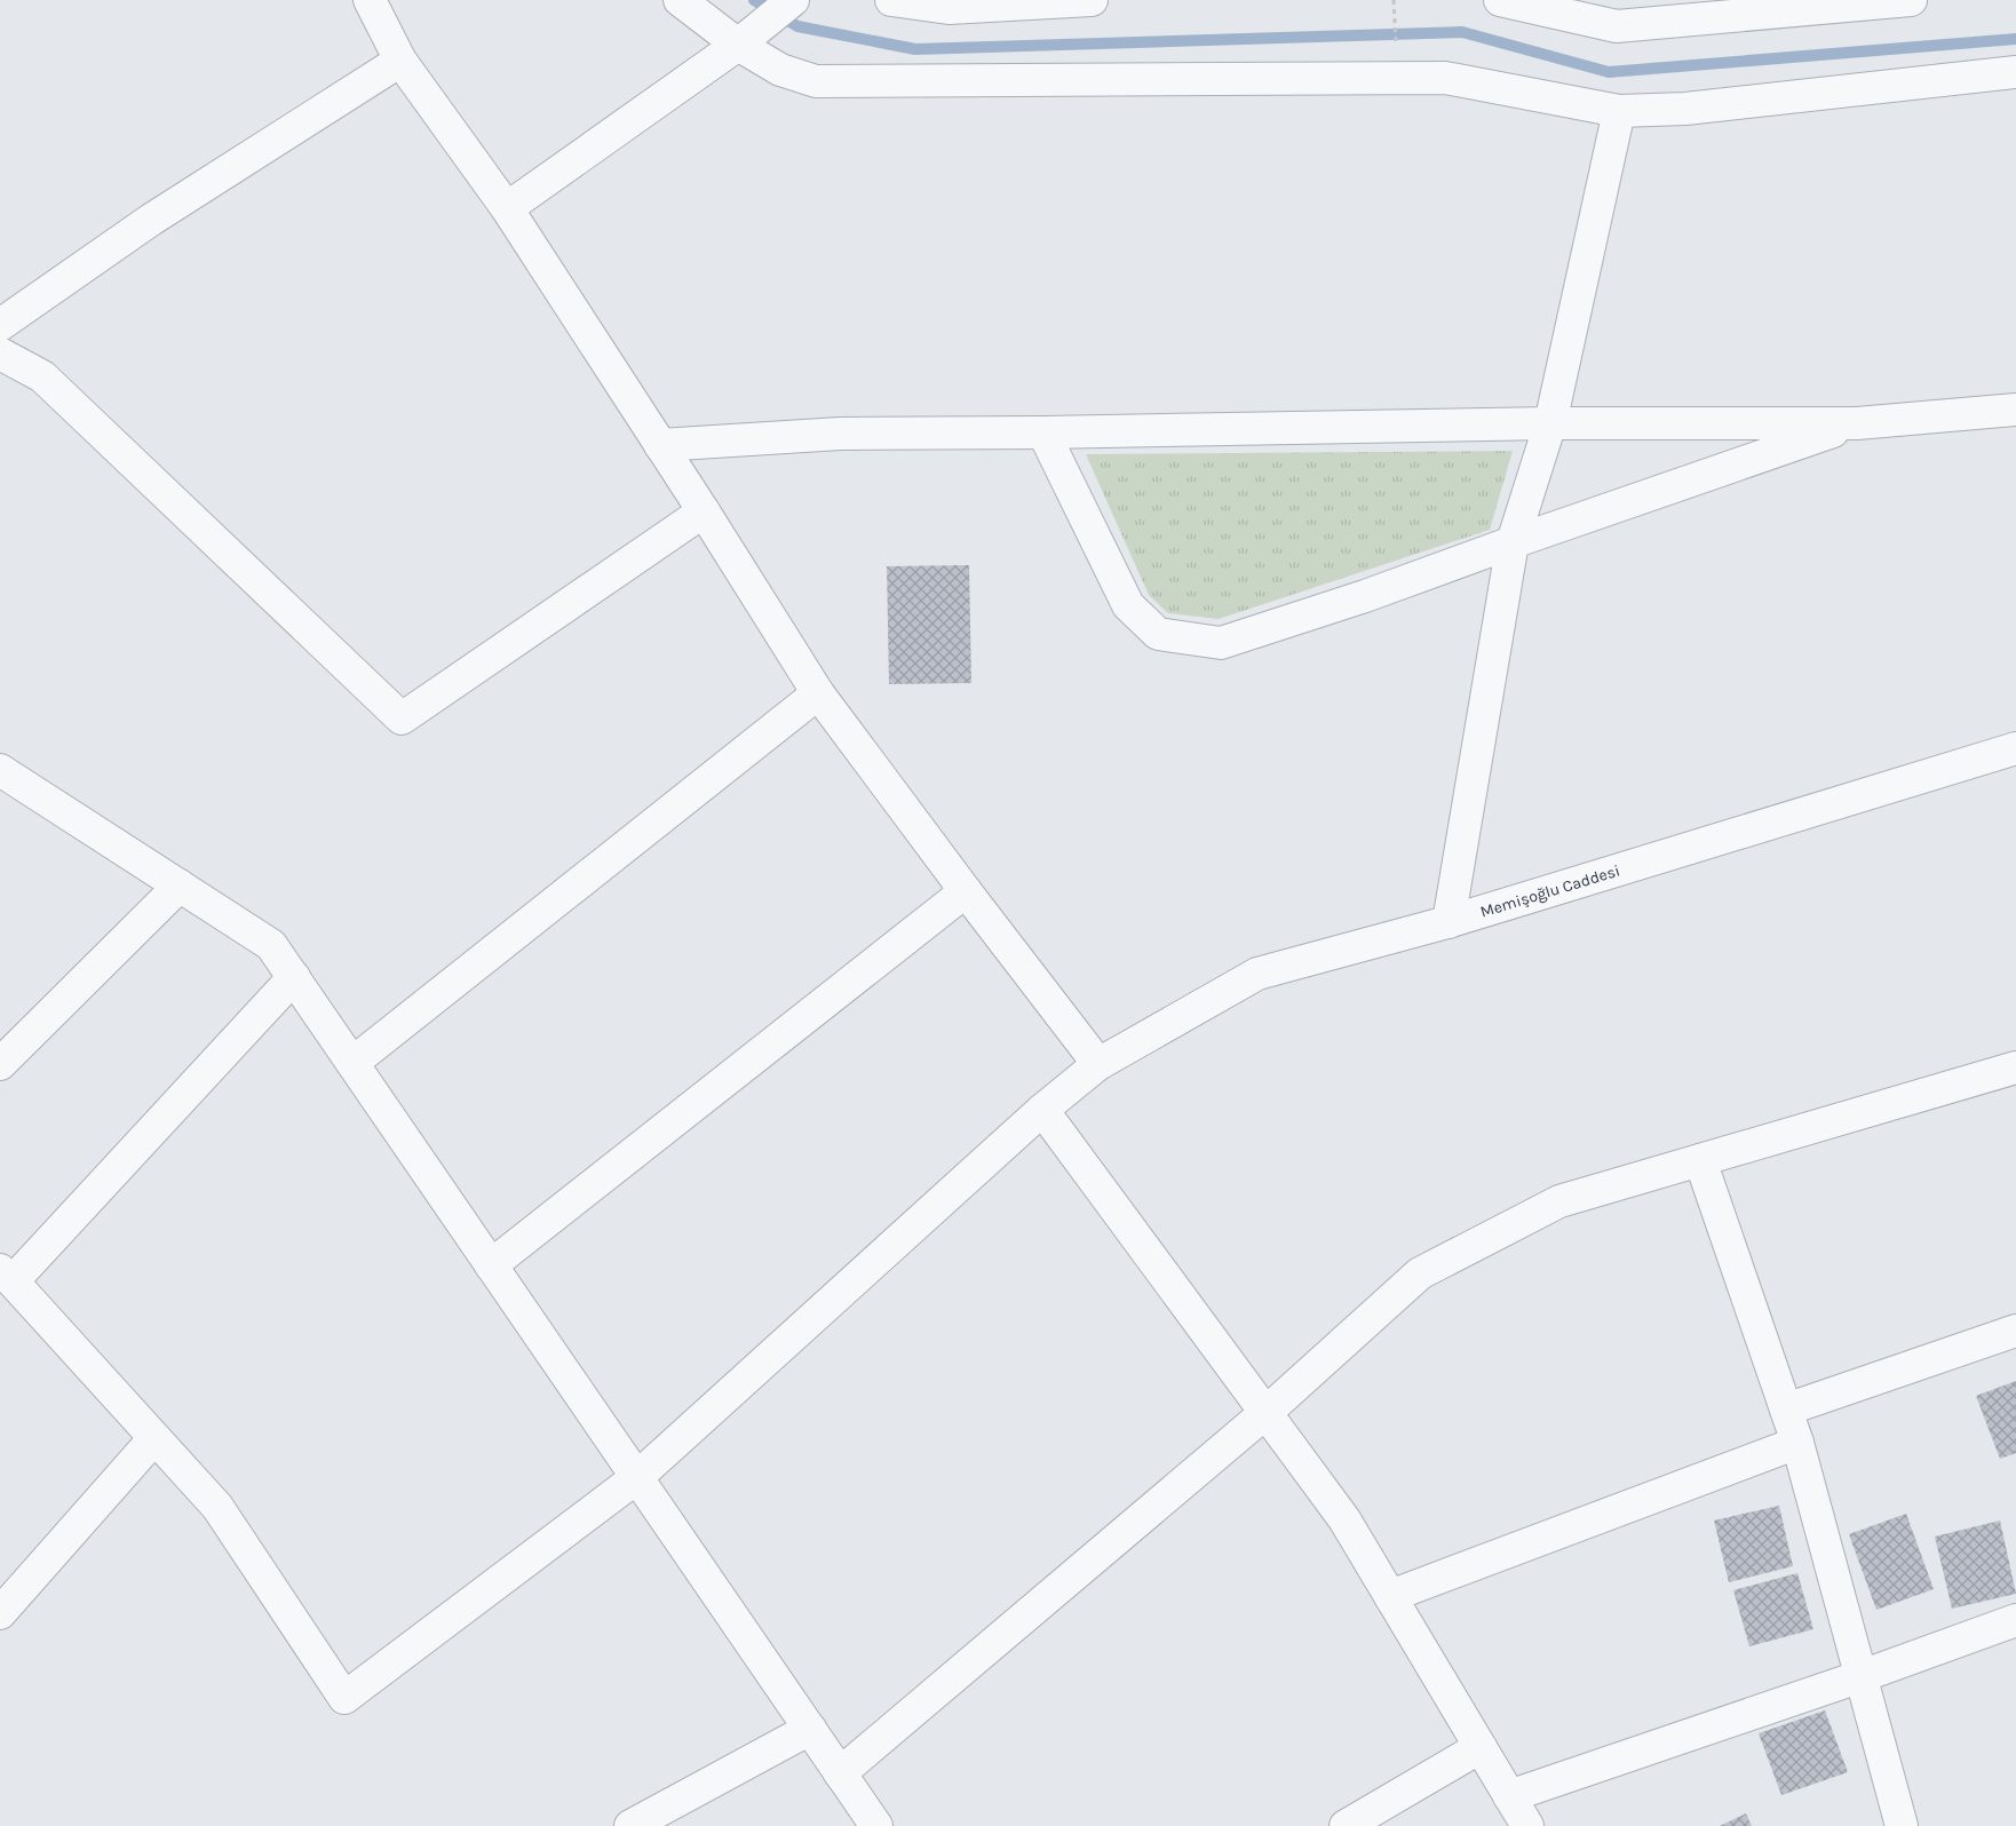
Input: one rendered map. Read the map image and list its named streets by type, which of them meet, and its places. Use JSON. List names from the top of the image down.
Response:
{
  "streets": {
    "street": ["Memişoğlu Caddesi"]
  }
}
